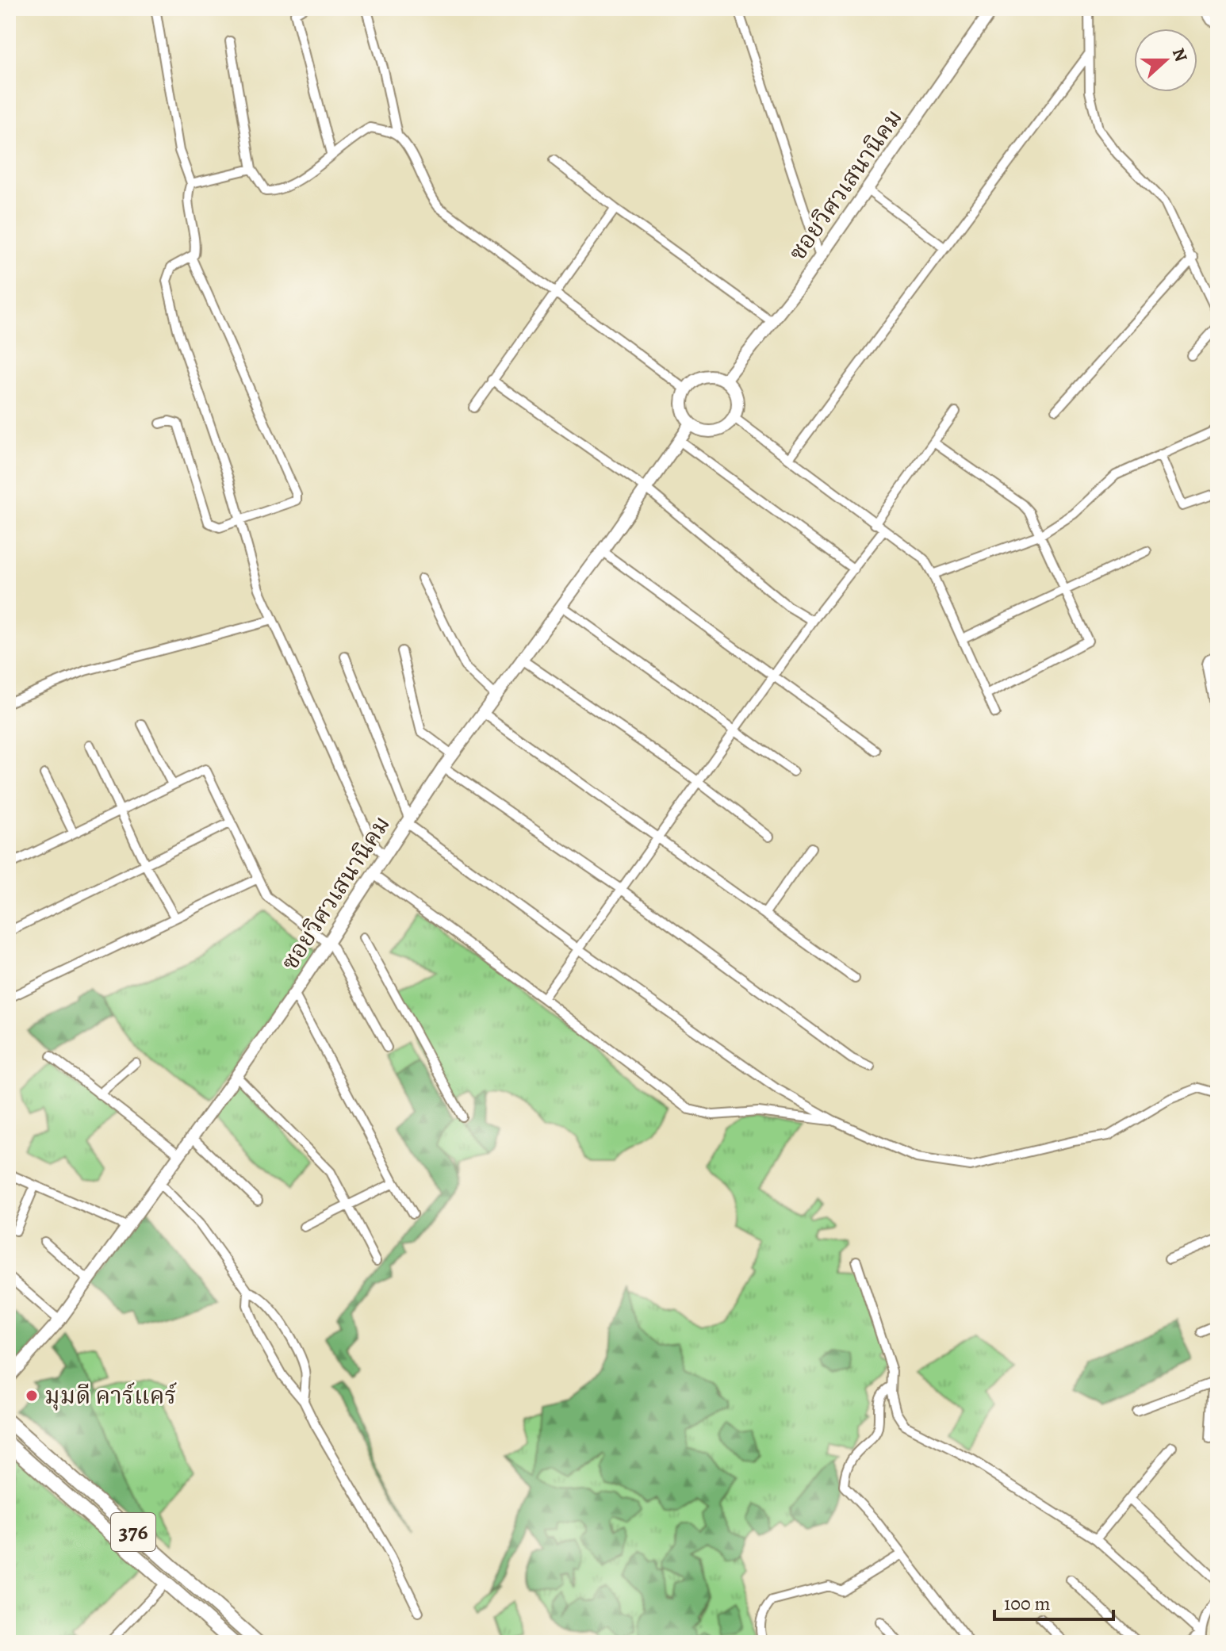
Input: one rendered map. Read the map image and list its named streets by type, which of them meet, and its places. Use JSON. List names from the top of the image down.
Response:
{
  "streets": {
    "main road": ["376"],
    "street": ["ซอยวิศวเสนานิคม"]
  },
  "places": ["มุมดี คาร์แคร์"],
  "scale_bar": "100 m",
  "north": "right"
}
